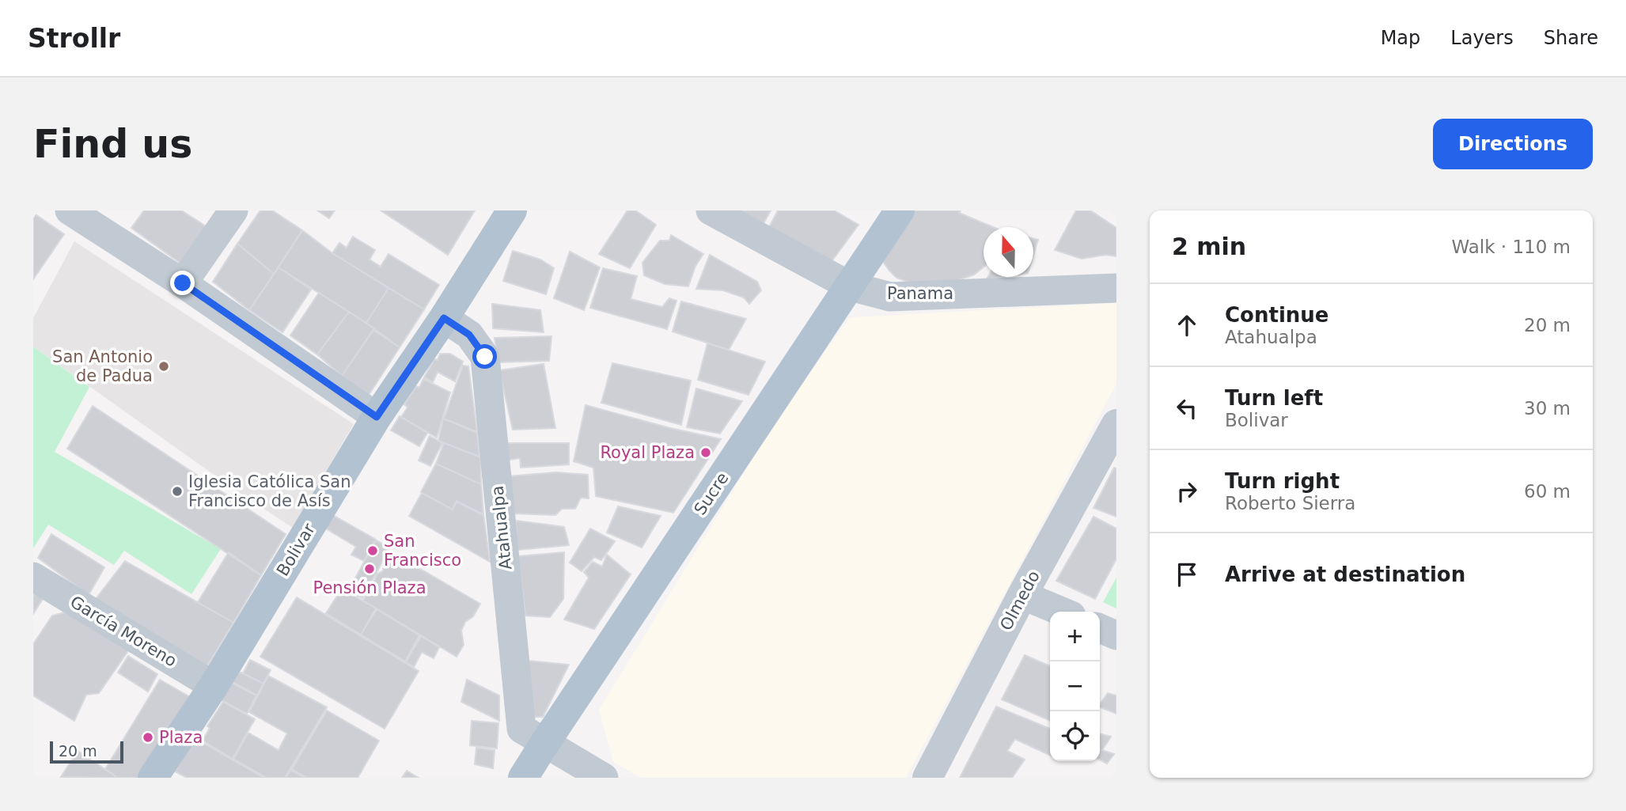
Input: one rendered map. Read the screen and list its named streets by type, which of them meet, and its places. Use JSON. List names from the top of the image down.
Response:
{
  "streets": {
    "main road": ["Sucre", "Bolivar"],
    "street": [
      "Panama",
      "Atahualpa",
      "Olmedo",
      "García Moreno"
    ]
  },
  "crossings": [
    ["Panama", "Sucre"],
    ["Sucre", "Atahualpa"],
    ["Atahualpa", "Bolivar"],
    ["Bolivar", "García Moreno"]
  ],
  "places": [
    "San Antonio de Padua",
    "Royal Plaza",
    "Iglesia Católica San Francisco de Asís",
    "San Francisco",
    "Pensión Plaza",
    "Plaza"
  ],
  "scale_bar": "20 m",
  "north": "top",
  "page": {
    "header": "Strollr",
    "nav": ["Map", "Layers", "Share"],
    "buttons": "Directions",
    "title": "Find us",
    "heading": ["2 min", "Walk · 110 m"],
    "list": [
      ["Continue", "Atahualpa", "20 m"],
      ["Turn left", "Bolivar", "30 m"],
      ["Turn right", "Roberto Sierra", "60 m"],
      "Arrive at destination"
    ],
    "map_buttons": ["+", "−"],
    "scale": "20 m"
  }
}
